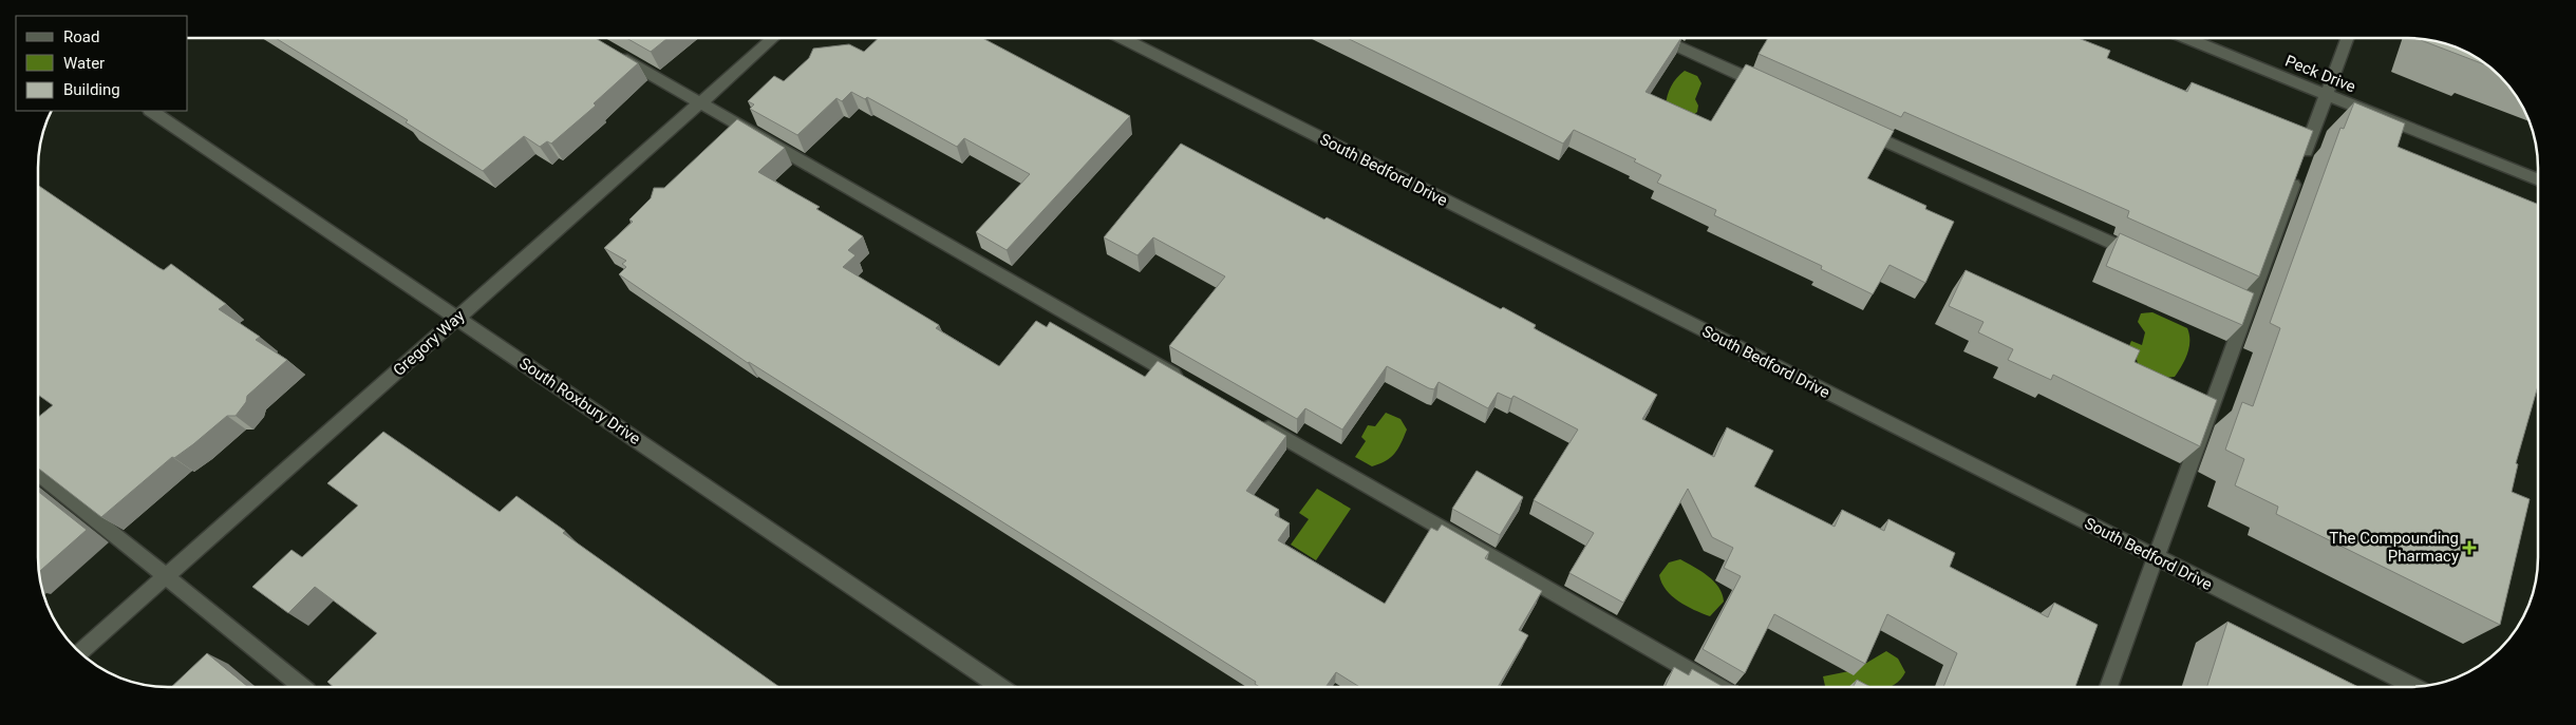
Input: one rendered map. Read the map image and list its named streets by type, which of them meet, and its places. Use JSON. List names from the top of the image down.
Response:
{
  "streets": {
    "street": [
      "Peck Drive",
      "South Bedford Drive",
      "Gregory Way",
      "South Roxbury Drive"
    ]
  },
  "crossings": [
    ["Gregory Way", "South Roxbury Drive"]
  ],
  "places": {
    "health": ["The Compounding Pharmacy"]
  },
  "legend": ["Road", "Water", "Building"]
}
